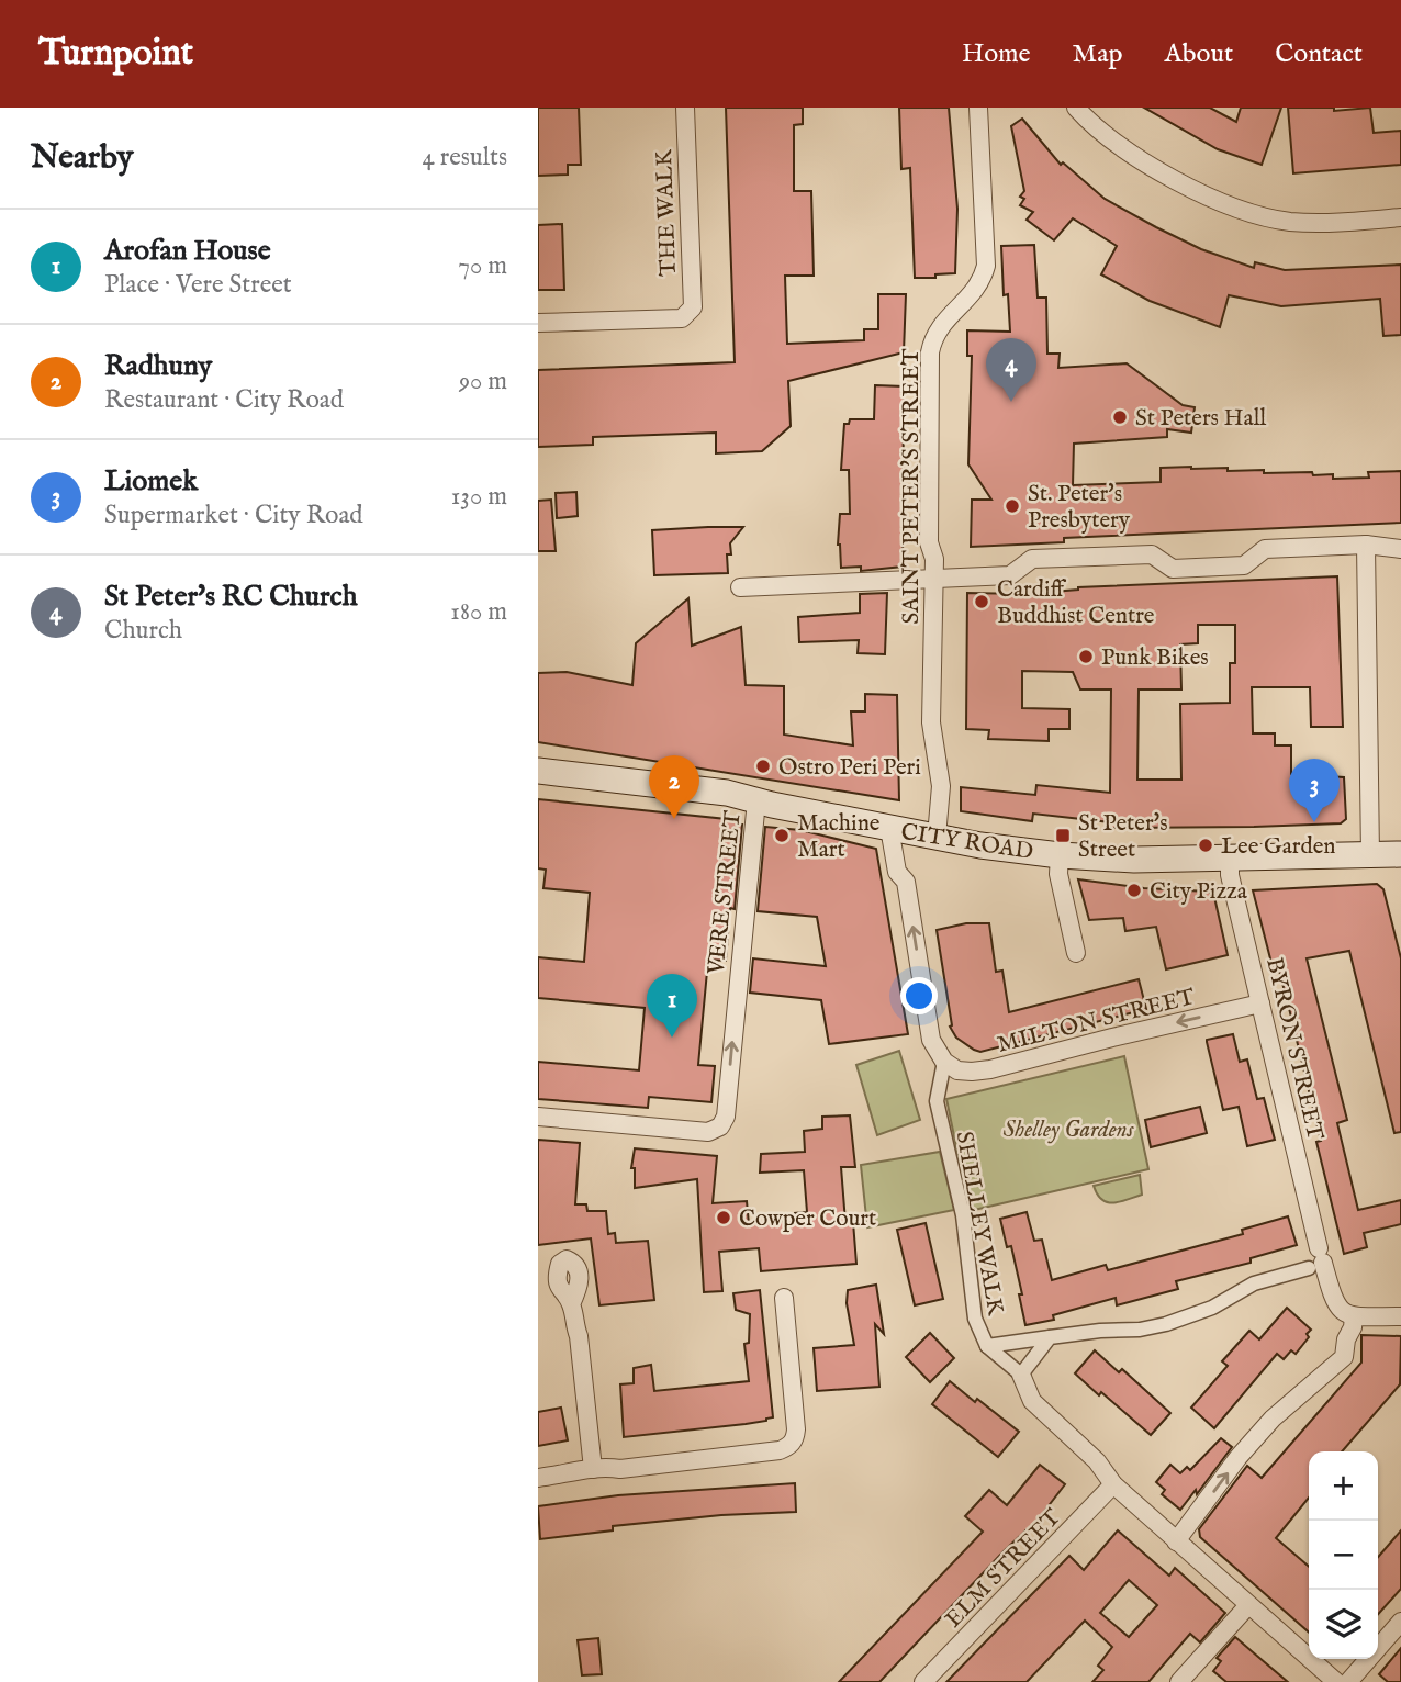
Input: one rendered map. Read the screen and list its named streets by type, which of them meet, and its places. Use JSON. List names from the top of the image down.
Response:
{
  "streets": {
    "main road": ["CITY ROAD"],
    "street": [
      "THE WALK",
      "SAINT PETER'S STREET",
      "VERE STREET",
      "MILTON STREET",
      "BYRON STREET",
      "SHELLEY WALK",
      "ELM STREET"
    ]
  },
  "crossings": [
    ["SAINT PETER'S STREET", "CITY ROAD"],
    ["CITY ROAD", "VERE STREET"],
    ["CITY ROAD", "BYRON STREET"],
    ["MILTON STREET", "BYRON STREET"],
    ["MILTON STREET", "SHELLEY WALK"]
  ],
  "one_way": ["MILTON STREET"],
  "parks": ["Shelley Gardens"],
  "places": {
    "other": [
      "St Peters Hall",
      "St. Peter's Presbytery",
      "Cardiff Buddhist Centre",
      "Punk Bikes",
      "Ostro Peri Peri",
      "Machine Mart",
      "Lee Garden",
      "City Pizza",
      "Cowper Court"
    ],
    "transit": ["St Peter's Street"]
  },
  "page": {
    "header": "Turnpoint",
    "nav": [
      "Home",
      "Map",
      "About",
      "Contact"
    ],
    "heading": ["Nearby", "4 results"],
    "list": [
      {
        "mark": "1",
        "name": "Arofan House",
        "note": "Place · Vere Street",
        "value": "70 m"
      },
      {
        "mark": "2",
        "name": "Radhuny",
        "note": "Restaurant · City Road",
        "value": "90 m"
      },
      {
        "mark": "3",
        "name": "Liomek",
        "note": "Supermarket · City Road",
        "value": "130 m"
      },
      {
        "mark": "4",
        "name": "St Peter's RC Church",
        "note": "Church",
        "value": "180 m"
      }
    ],
    "pins": [
      "4",
      "2",
      "3",
      "1"
    ],
    "map_buttons": ["+", "−"]
  }
}
